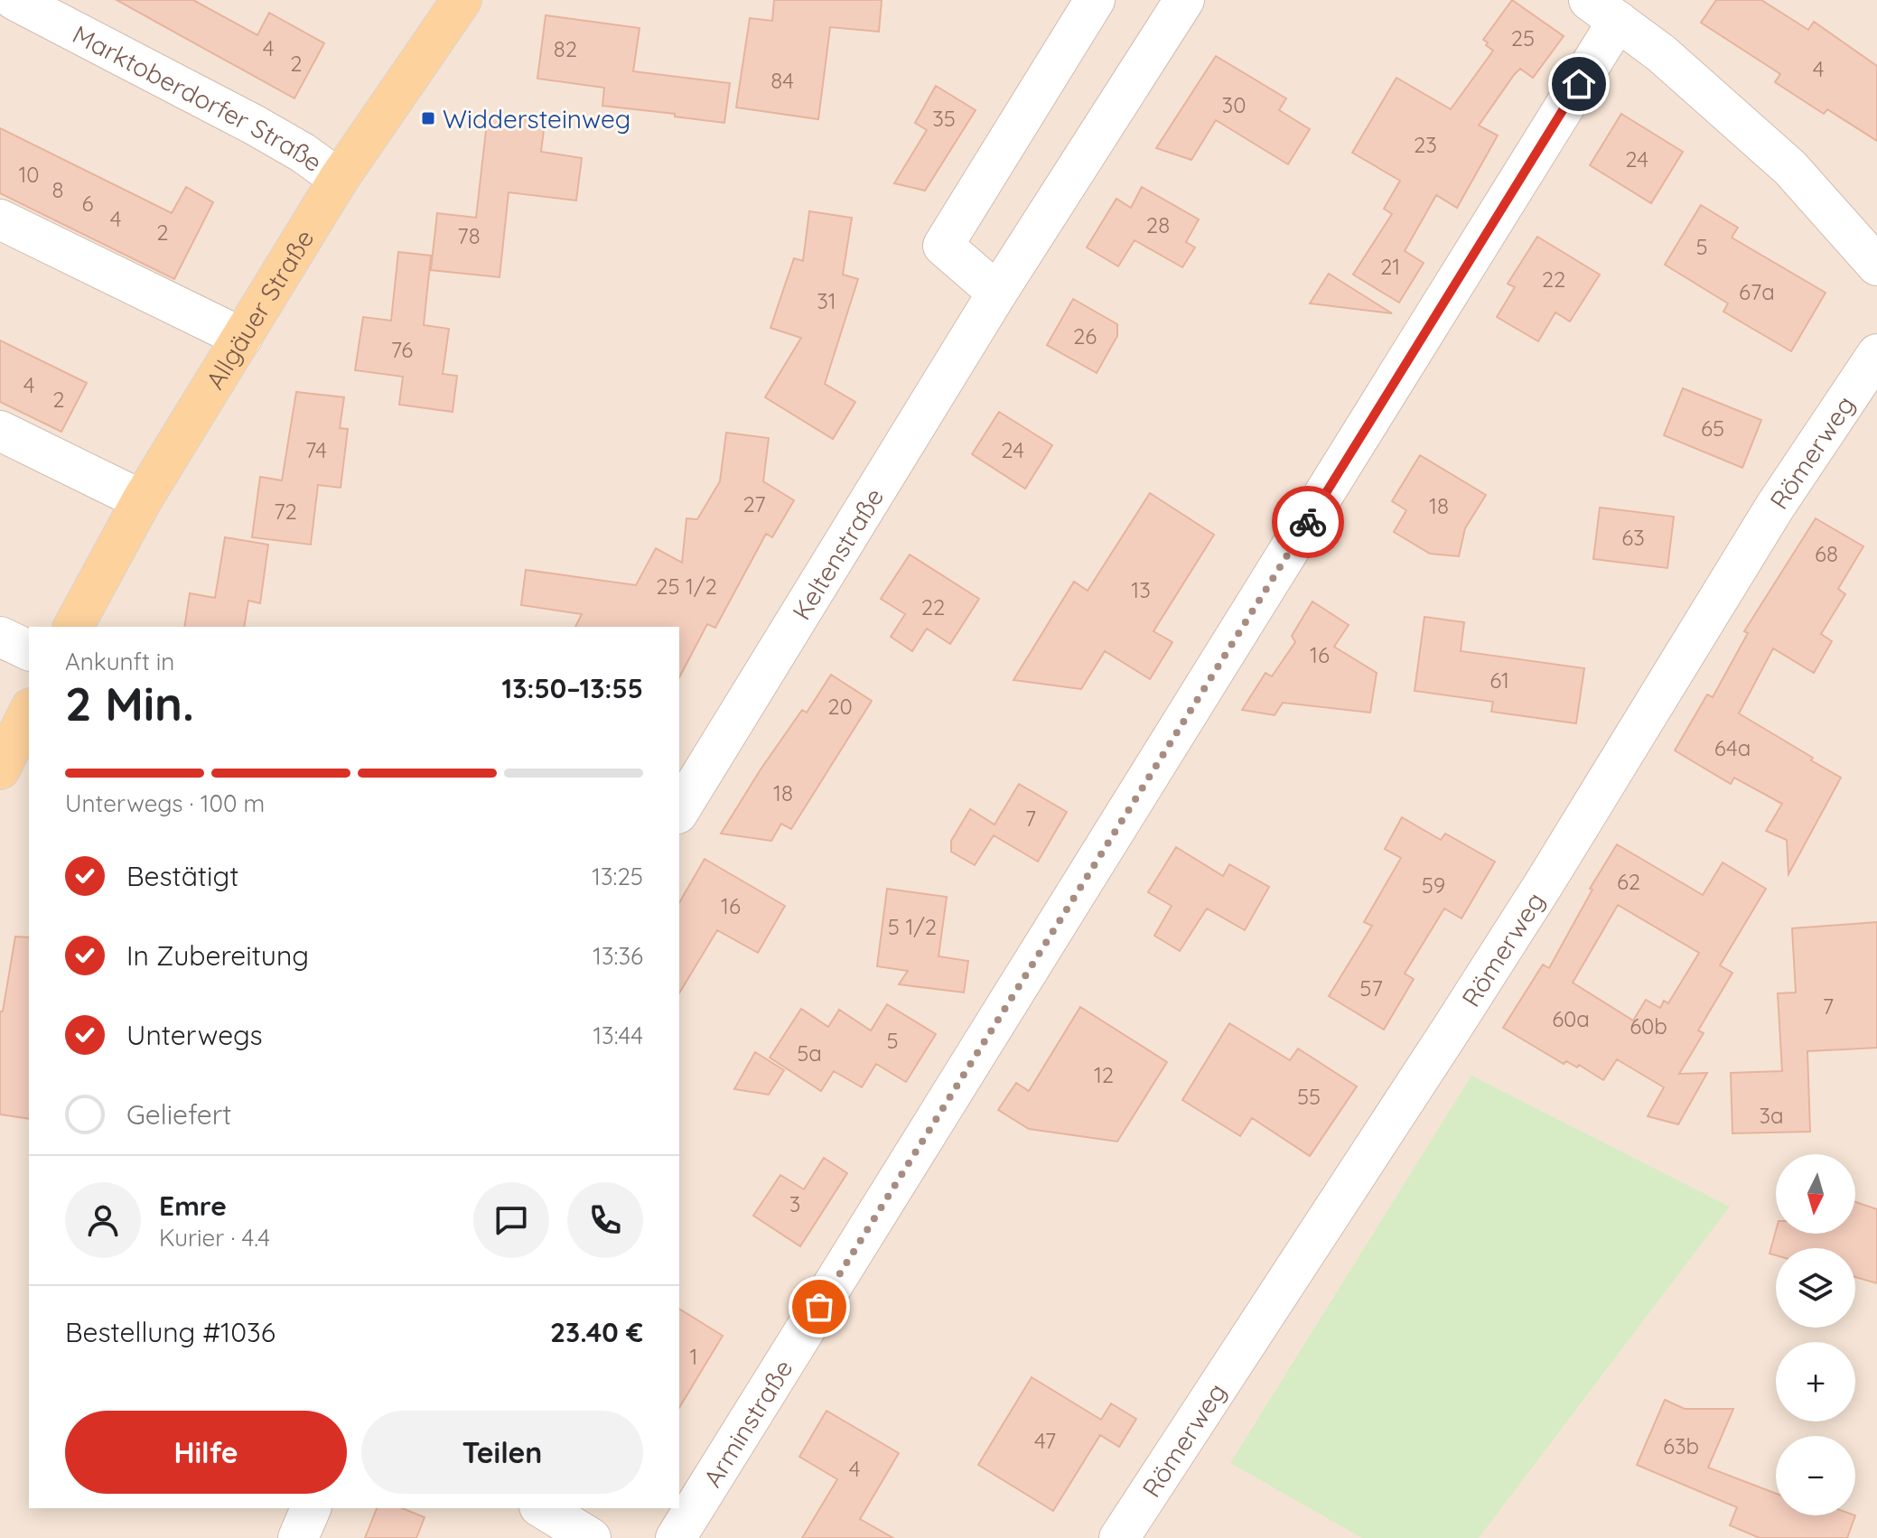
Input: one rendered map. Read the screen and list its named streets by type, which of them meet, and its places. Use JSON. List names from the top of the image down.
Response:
{
  "streets": {
    "main road": ["Allgäuer Straße"],
    "street": [
      "Marktoberdorfer Straße",
      "Römerweg",
      "Keltenstraße",
      "Arminstraße"
    ]
  },
  "crossings": [
    ["Marktoberdorfer Straße", "Allgäuer Straße"]
  ],
  "places": {
    "transit": ["Widdersteinweg"]
  },
  "house_numbers": [
    "25",
    "4",
    "82",
    "2",
    "4",
    "84",
    "30",
    "35",
    "23",
    "24",
    "10",
    "8",
    "6",
    "4",
    "28",
    "2",
    "78",
    "5",
    "21",
    "22",
    "67a",
    "31",
    "26",
    "76",
    "4",
    "2",
    "65",
    "74",
    "24",
    "27",
    "18",
    "72",
    "63",
    "68",
    "25 1/2",
    "13",
    "22",
    "16",
    "61",
    "20",
    "64a",
    "18",
    "7",
    "62",
    "59",
    "16",
    "5 1/2",
    "57",
    "7",
    "60a",
    "60b",
    "5",
    "5a",
    "12",
    "55",
    "3a",
    "3",
    "1",
    "47",
    "63b",
    "4"
  ],
  "north": "bottom",
  "page": {
    "heading": ["2 Min.", "Ankunft in", "13:50–13:55"],
    "panel": [
      "Emre",
      "Kurier · 4.4",
      "Bestellung #1036",
      "23.40 €"
    ],
    "bar": "Unterwegs · 100 m",
    "list": [
      ["Bestätigt", "13:25"],
      ["In Zubereitung", "13:36"],
      ["Unterwegs", "13:44"],
      "Geliefert"
    ],
    "map_buttons": ["+", "−"],
    "buttons": ["Hilfe", "Teilen"]
  }
}
